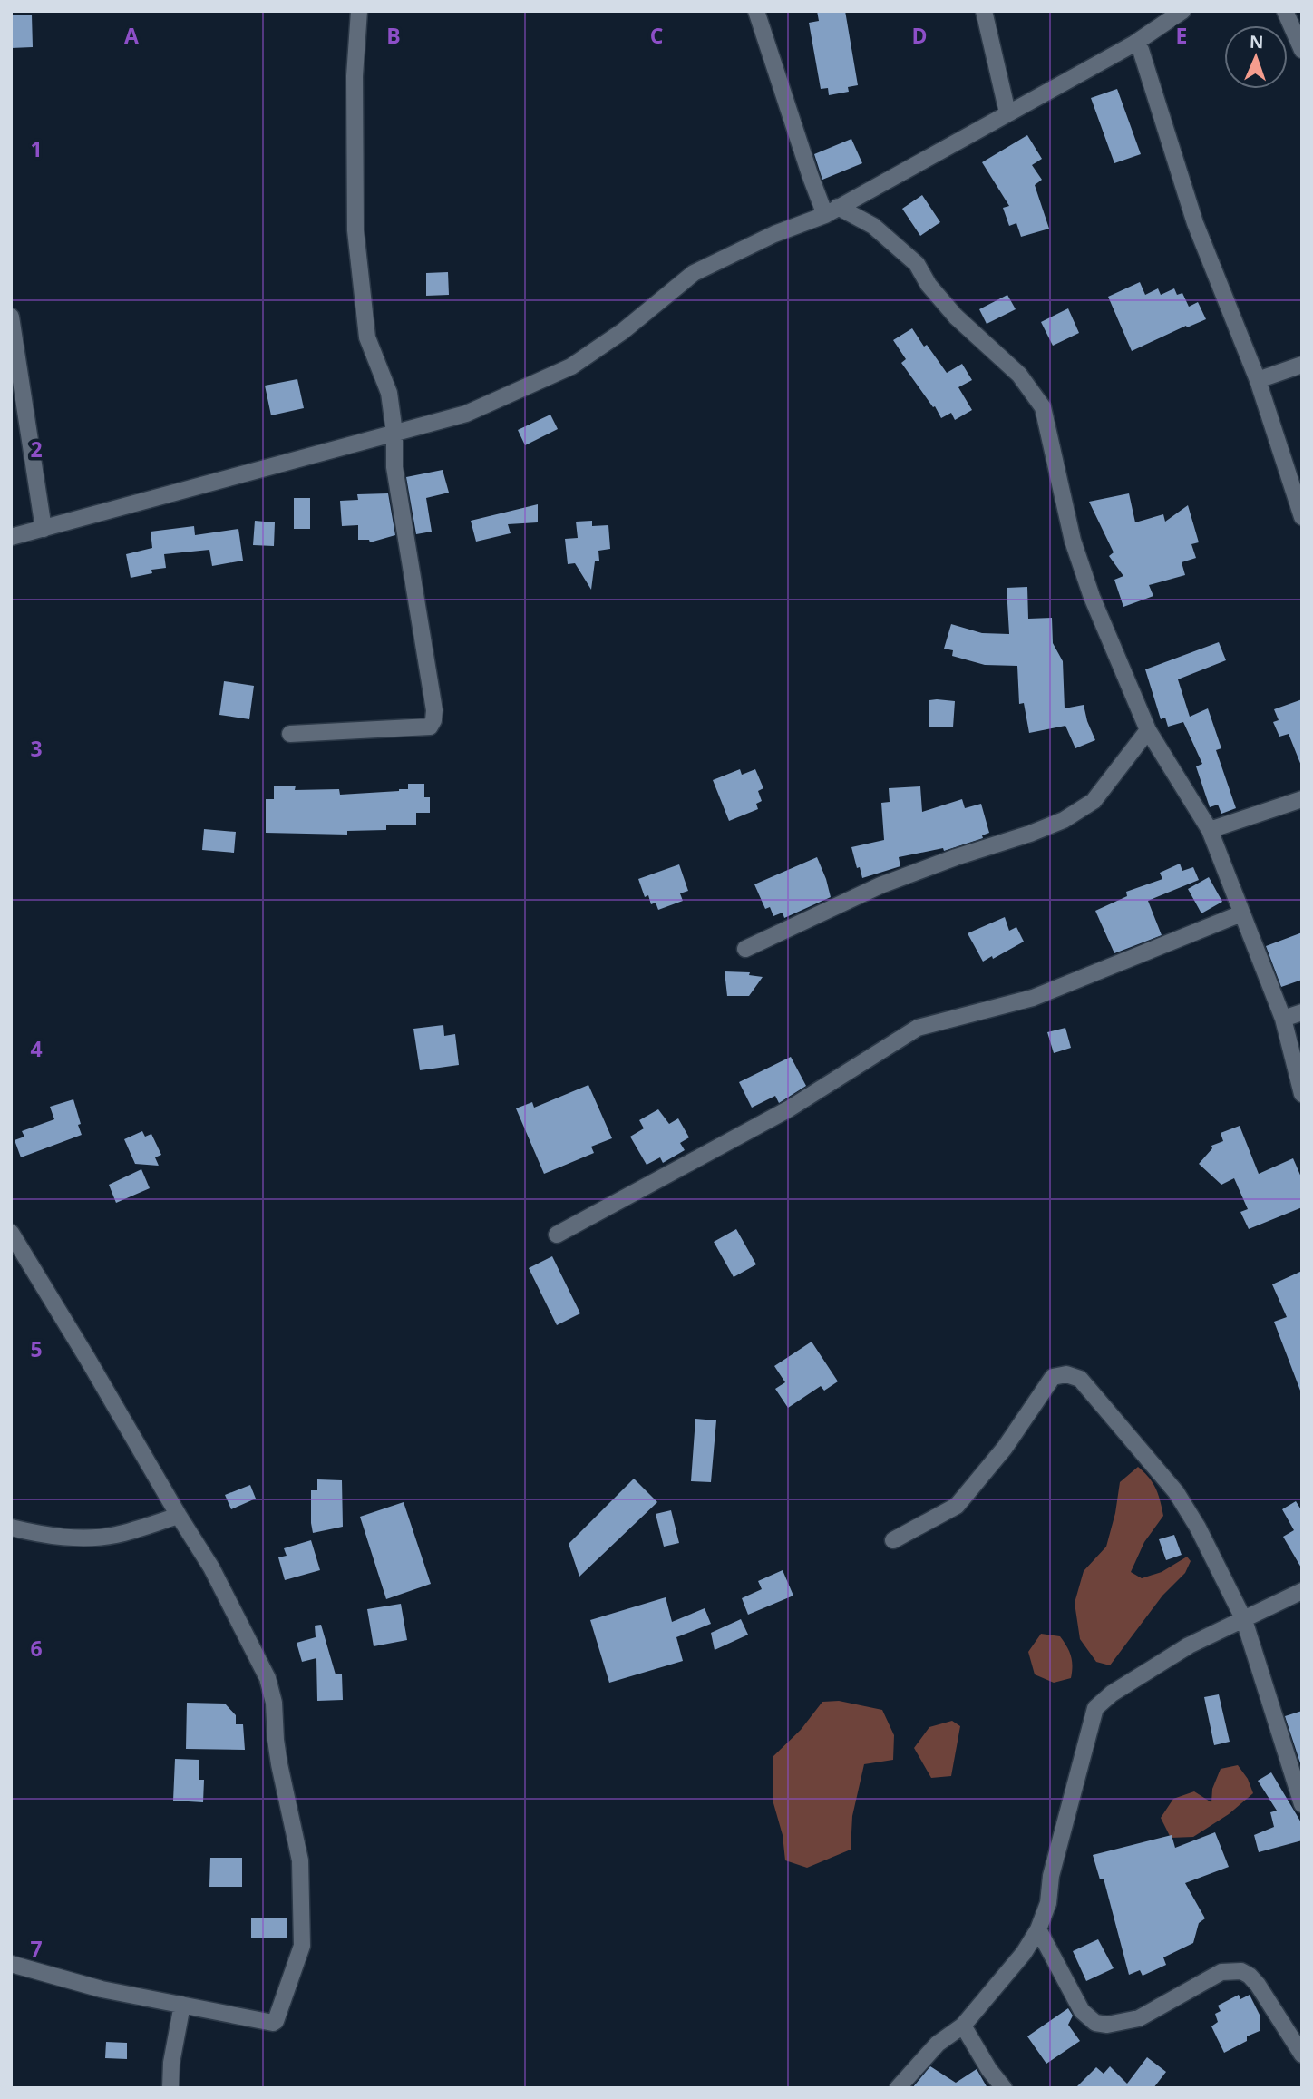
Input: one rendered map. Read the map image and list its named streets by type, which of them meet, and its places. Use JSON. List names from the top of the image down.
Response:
{
  "north": "top",
  "grid": {
    "columns": [
      "A",
      "B",
      "C",
      "D",
      "E"
    ],
    "rows": [
      "1",
      "2",
      "3",
      "4",
      "5",
      "6",
      "7"
    ]
  }
}
